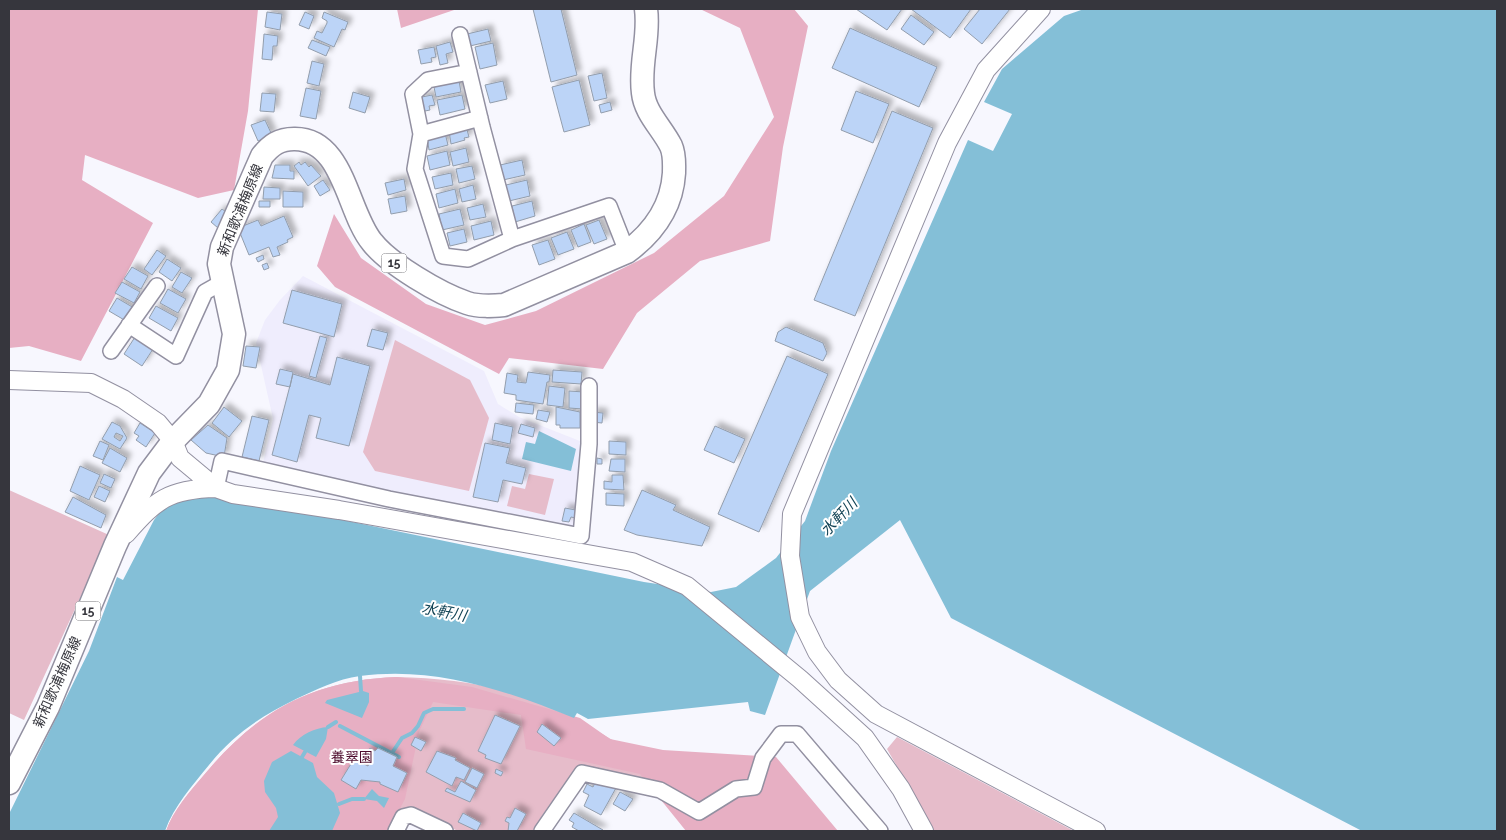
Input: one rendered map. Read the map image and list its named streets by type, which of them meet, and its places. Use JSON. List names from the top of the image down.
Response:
{
  "streets": {
    "main road": ["新和歌浦梅原線", "15"]
  },
  "water": ["水軒川"],
  "parks": ["養翠園"]
}
